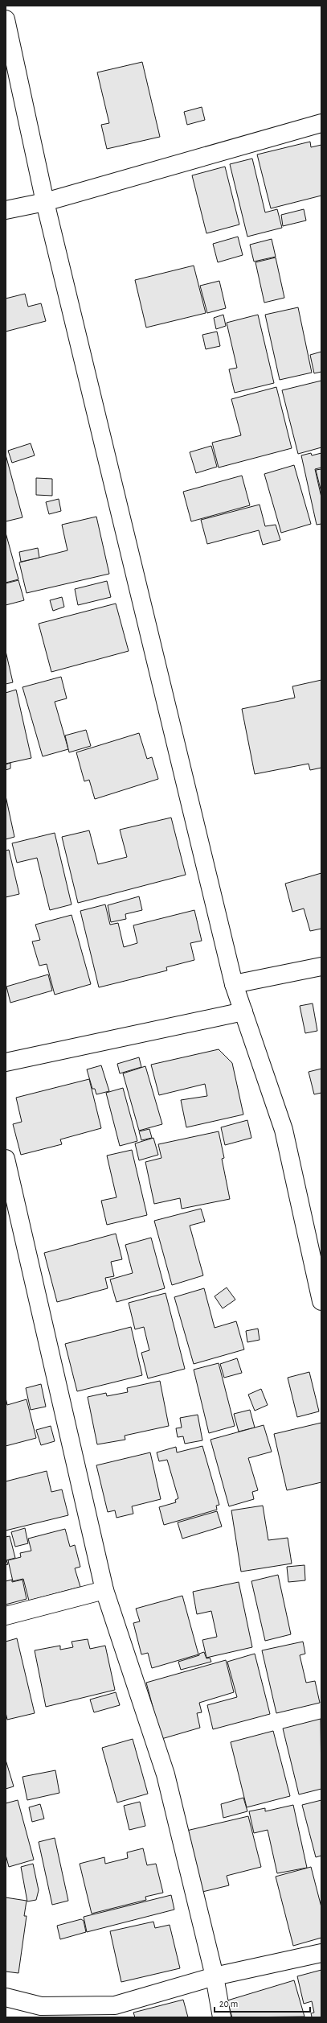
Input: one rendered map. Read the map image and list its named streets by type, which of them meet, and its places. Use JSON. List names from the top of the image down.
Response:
{
  "scale_bar": "20 m"
}
